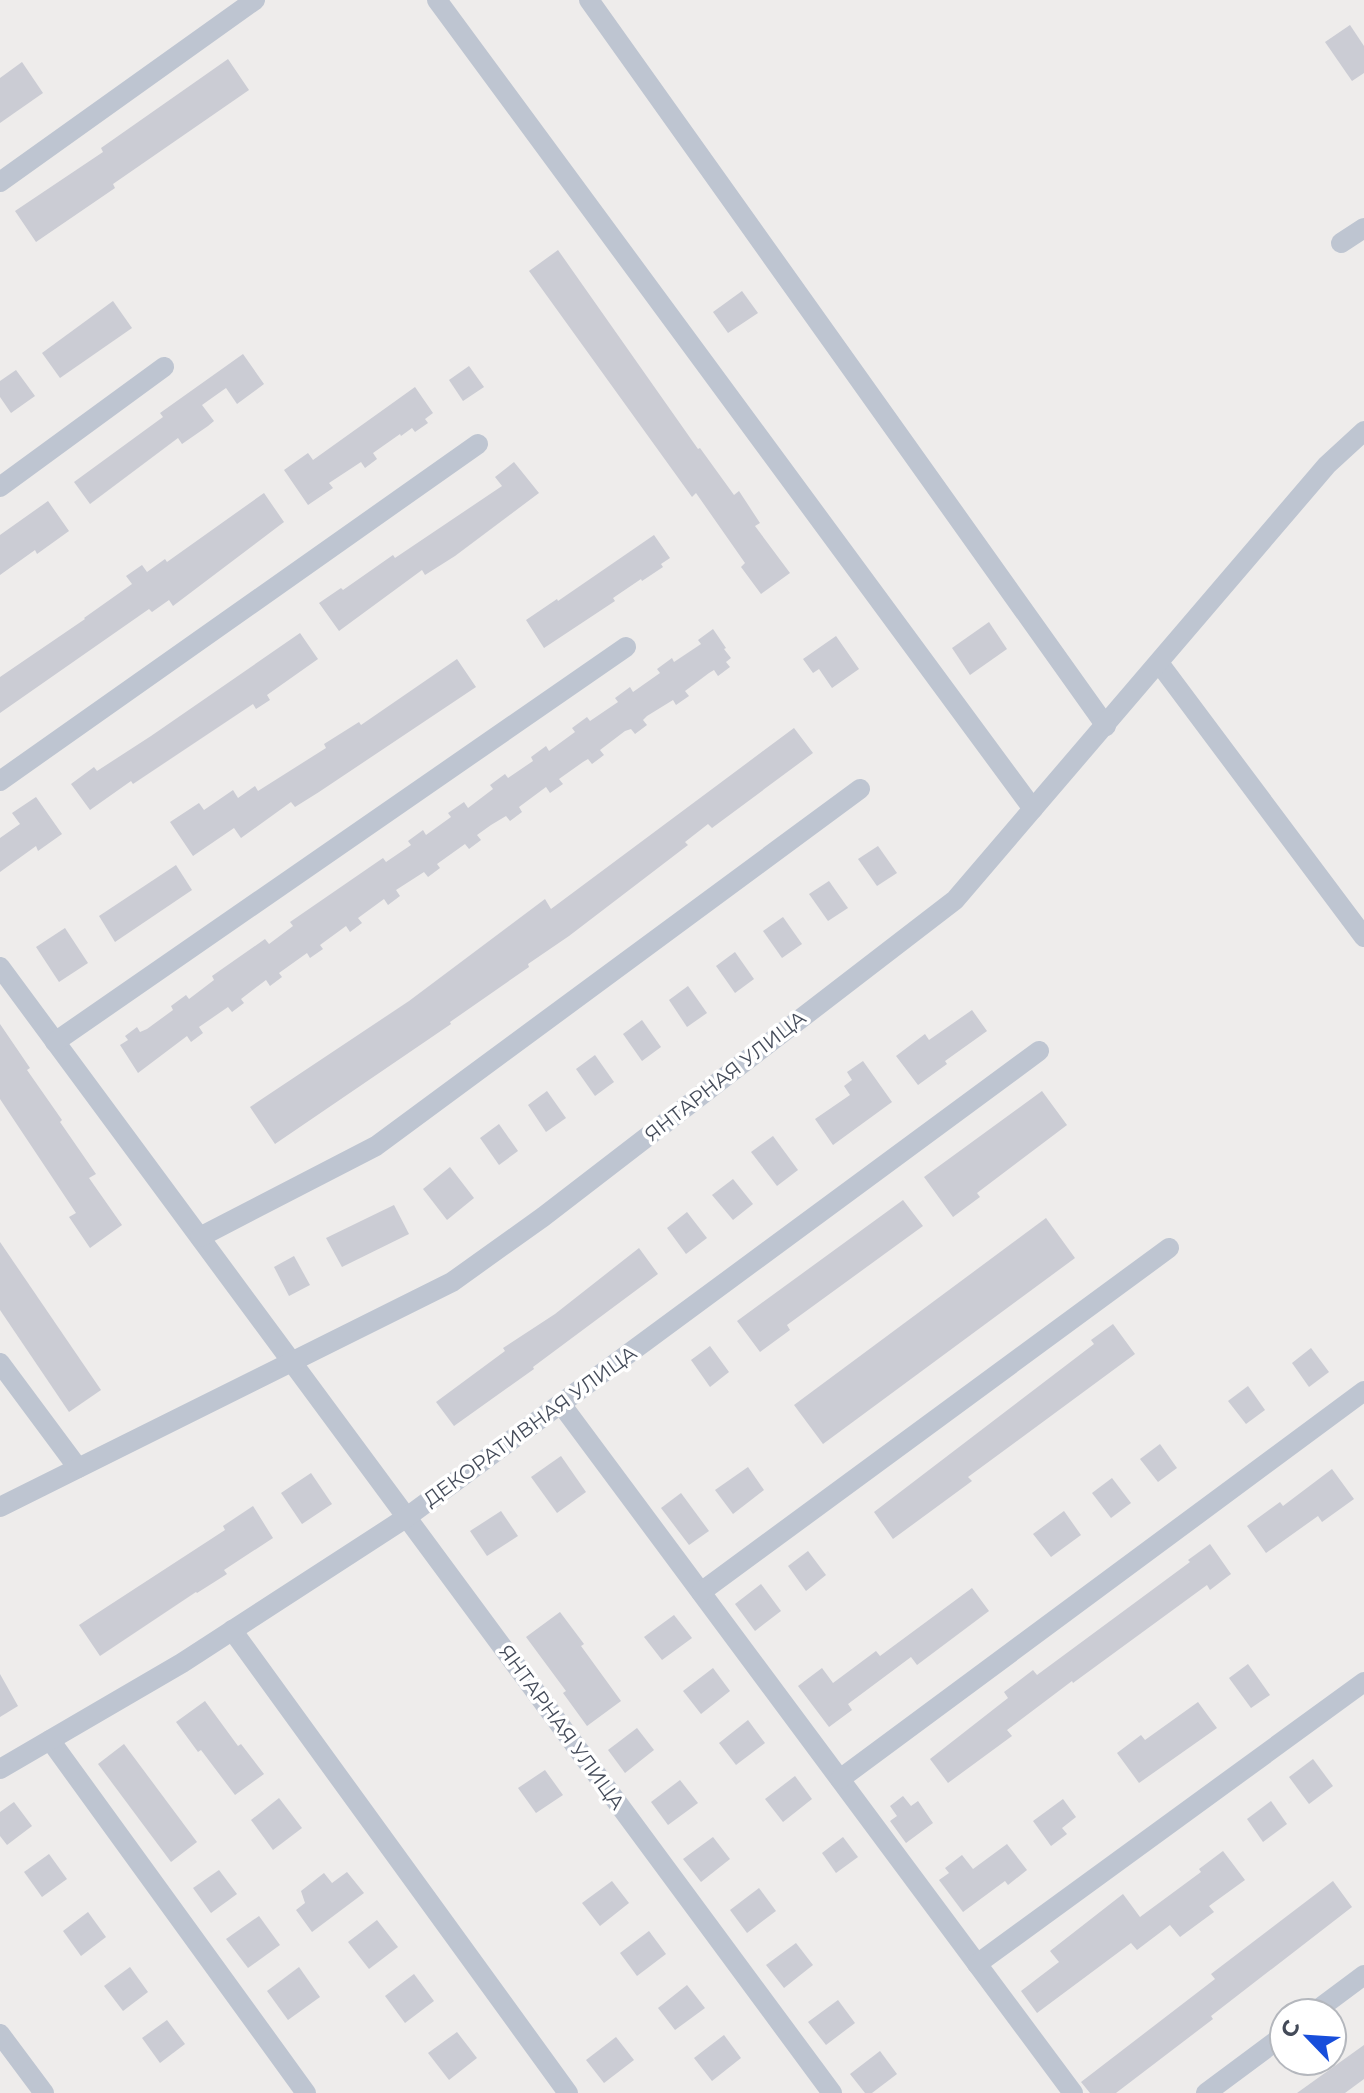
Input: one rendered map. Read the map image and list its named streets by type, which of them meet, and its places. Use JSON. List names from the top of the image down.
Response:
{
  "streets": {
    "street": ["ЯНТАРНАЯ УЛИЦА", "ДЕКОРАТИВНАЯ УЛИЦА"]
  },
  "crossings": [
    ["ЯНТАРНАЯ УЛИЦА", "ДЕКОРАТИВНАЯ УЛИЦА"]
  ],
  "north": "top left"
}
